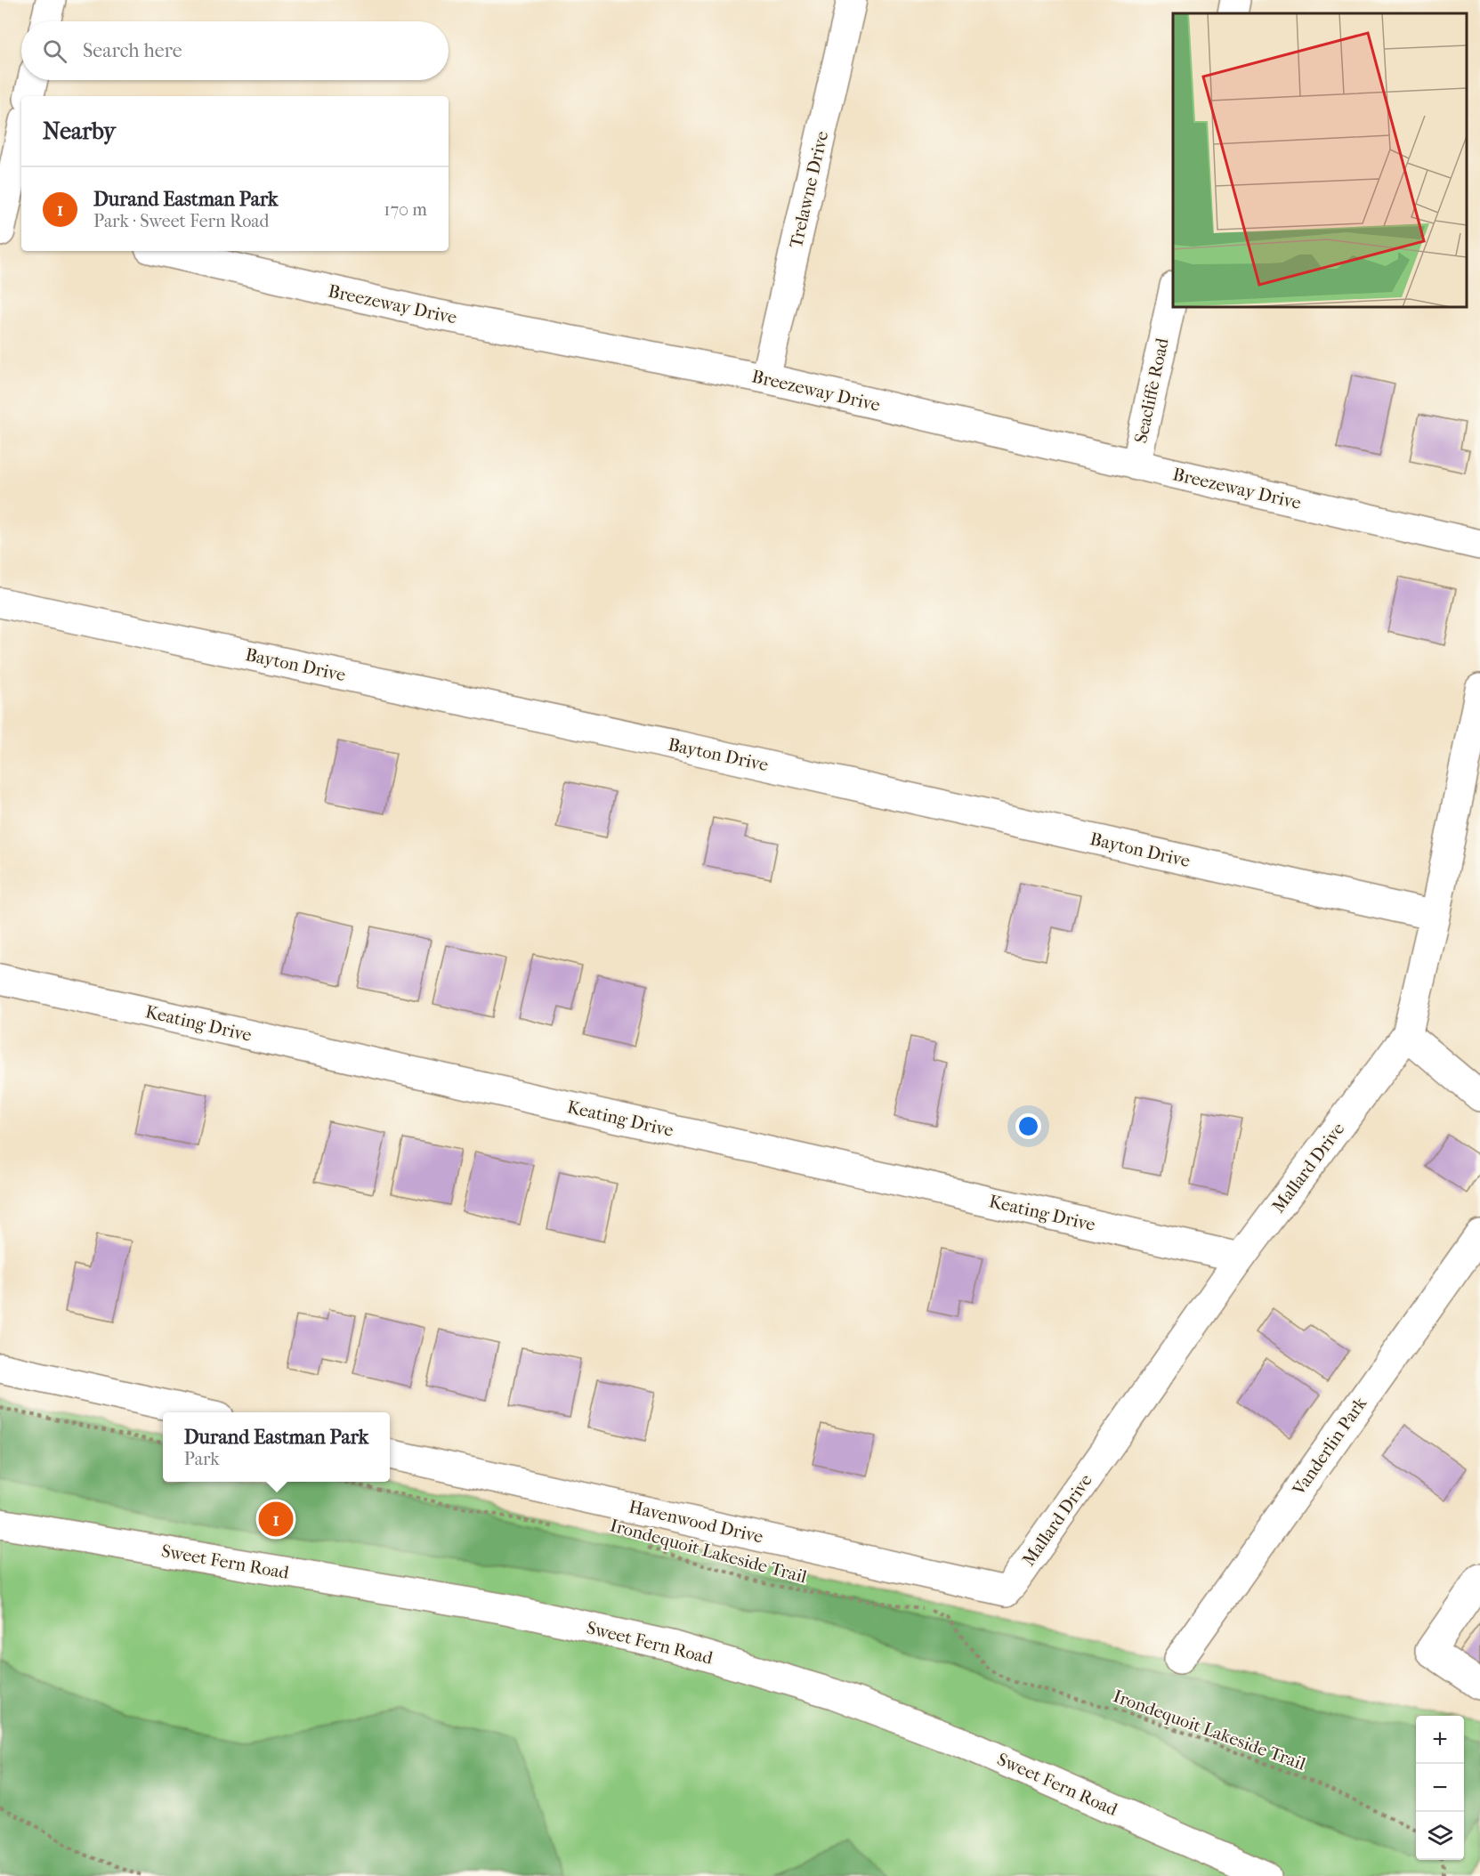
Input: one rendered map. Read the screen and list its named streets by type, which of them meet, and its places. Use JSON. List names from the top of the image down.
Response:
{
  "streets": {
    "street": [
      "Trelawne Drive",
      "Breezeway Drive",
      "Seacliffe Road",
      "Bayton Drive",
      "Keating Drive",
      "Mallard Drive",
      "Vanderlin Park",
      "Havenwood Drive",
      "Sweet Fern Road"
    ],
    "path": ["Irondequoit Lakeside Trail"]
  },
  "crossings": [
    ["Trelawne Drive", "Breezeway Drive"],
    ["Breezeway Drive", "Seacliffe Road"],
    ["Bayton Drive", "Mallard Drive"],
    ["Keating Drive", "Mallard Drive"],
    ["Mallard Drive", "Havenwood Drive"]
  ],
  "page": {
    "search": "Search here",
    "heading": "Nearby",
    "list": [
      {
        "mark": "1",
        "name": "Durand Eastman Park",
        "note": "Park · Sweet Fern Road",
        "value": "170 m"
      }
    ],
    "popup": ["Durand Eastman Park", "Park"],
    "pins": "1",
    "map_buttons": ["+", "−"]
  }
}
